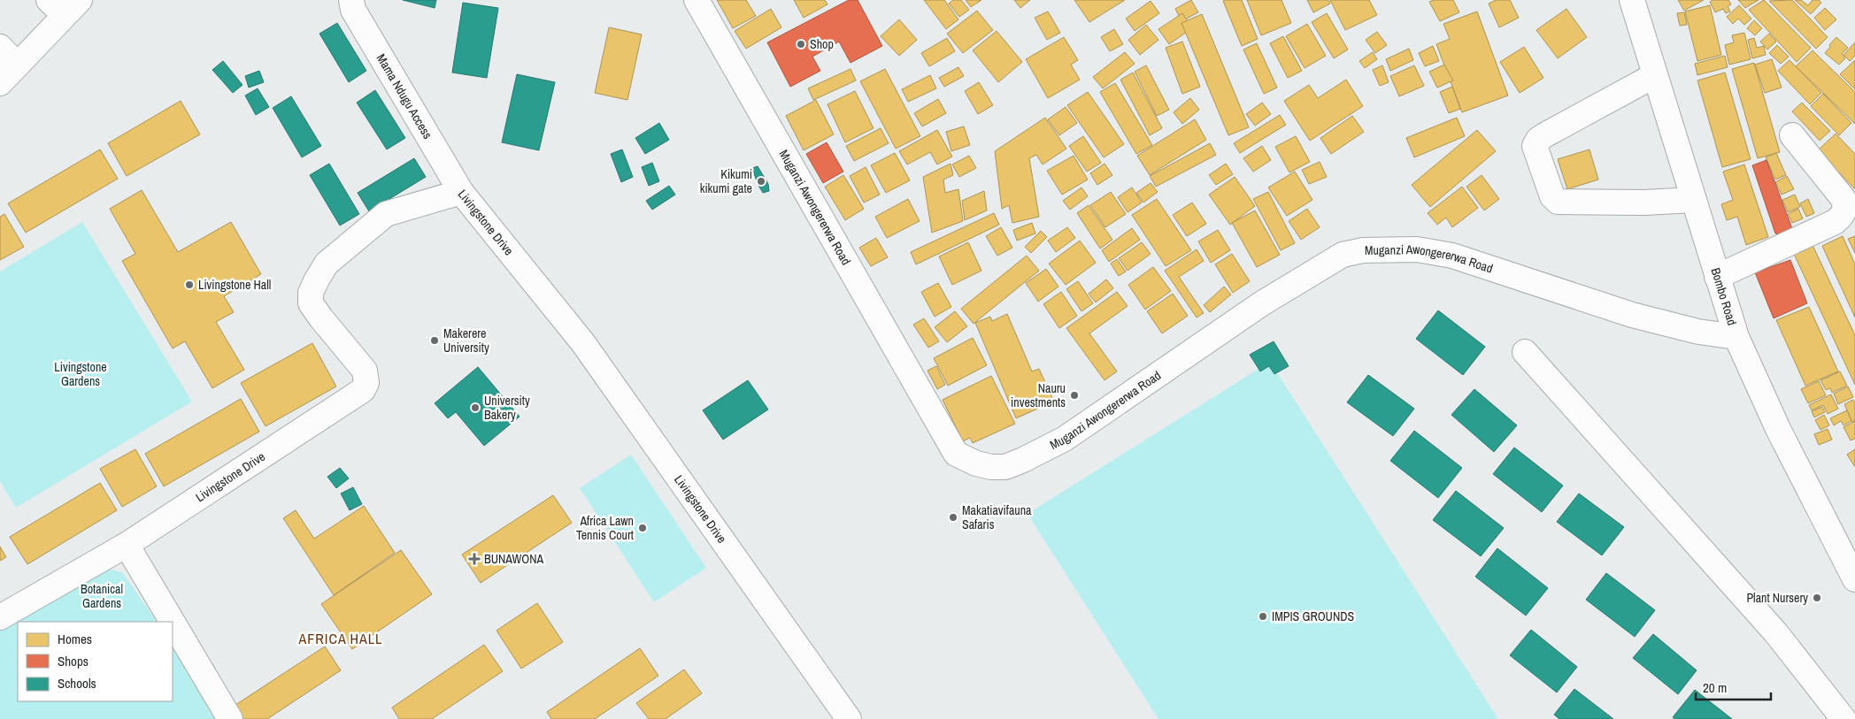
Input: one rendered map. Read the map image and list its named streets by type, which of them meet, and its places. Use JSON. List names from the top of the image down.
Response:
{
  "streets": {
    "street": [
      "Mama Ndugu Access",
      "Muganzi Awongererwa Road",
      "Livingstone Drive",
      "Bombo Road"
    ]
  },
  "crossings": [
    ["Mama Ndugu Access", "Livingstone Drive"],
    ["Muganzi Awongererwa Road", "Bombo Road"]
  ],
  "districts": ["AFRICA HALL"],
  "parks": ["Livingstone Gardens", "Botanical Gardens"],
  "places": {
    "other": [
      "Shop",
      "Kikumi kikumi gate",
      "Livingstone Hall",
      "Makerere University",
      "Nauru investments",
      "University Bakery",
      "Makatiavifauna Safaris",
      "Africa Lawn Tennis Court",
      "Plant Nursery",
      "IMPIS GROUNDS"
    ],
    "health": ["BUNAWONA"]
  },
  "legend": ["Homes", "Shops", "Schools"],
  "scale_bar": "20 m"
}
